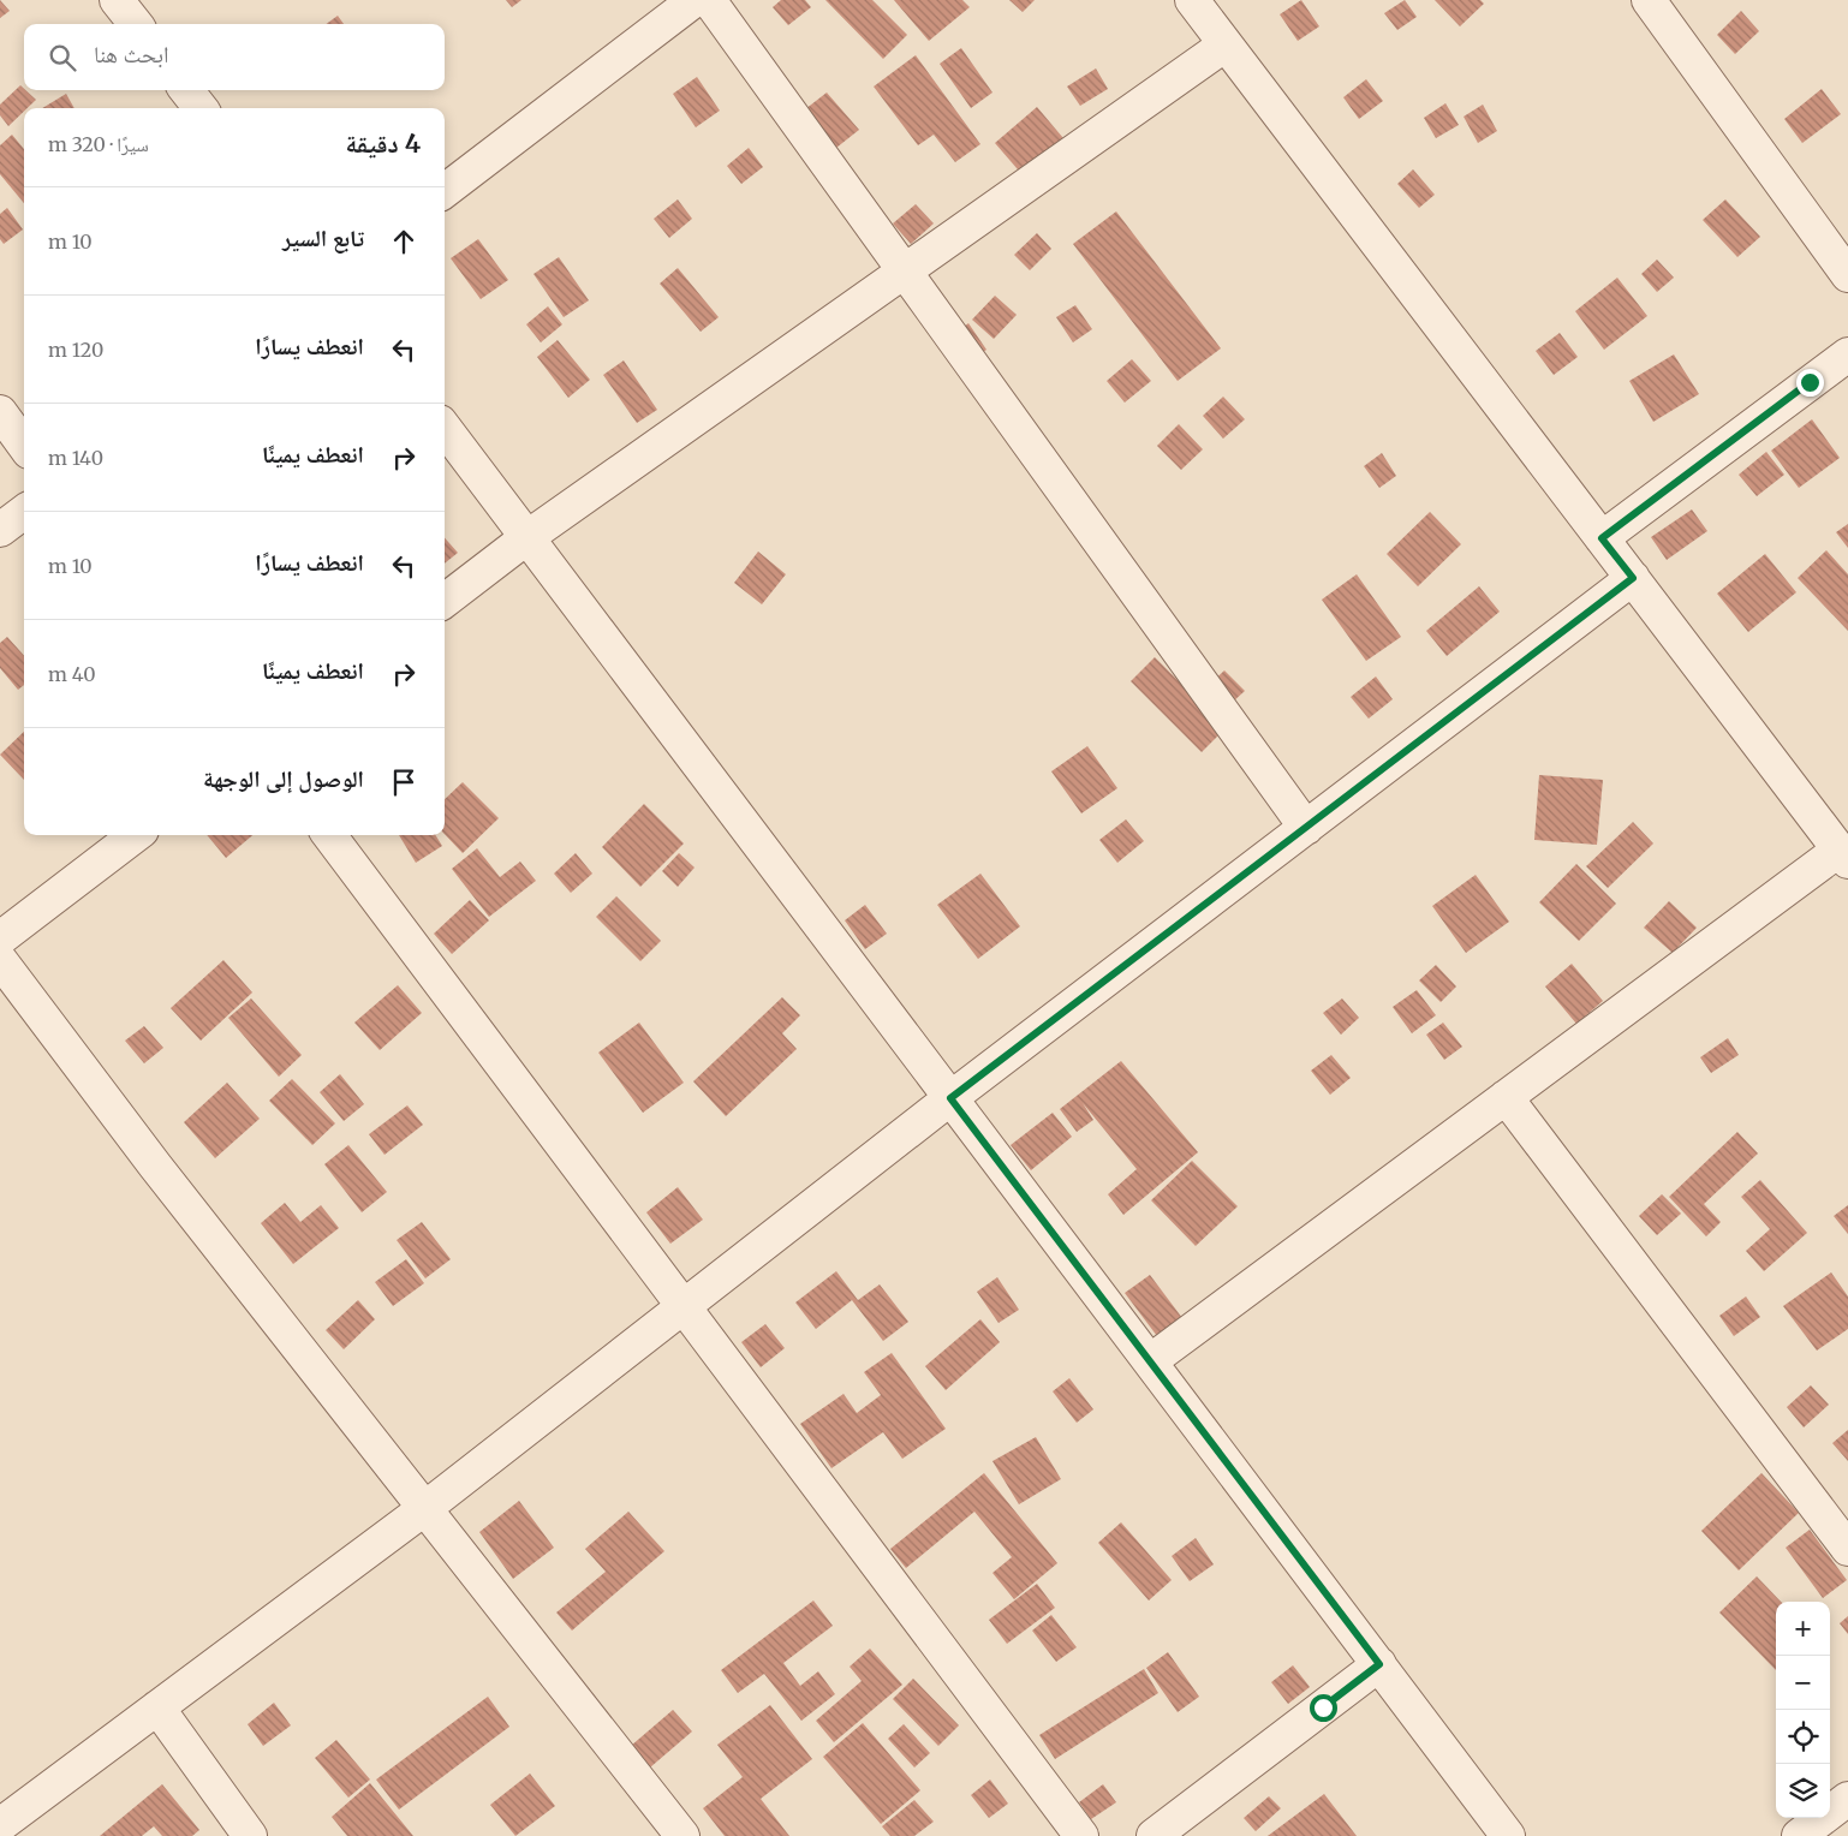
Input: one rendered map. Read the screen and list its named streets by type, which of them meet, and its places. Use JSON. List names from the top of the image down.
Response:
{
  "page": {
    "search": "ابحث هنا",
    "heading": ["4 دقيقة", "سيرًا · 320 m"],
    "list": [
      ["تابع السير", "10 m"],
      ["انعطف يسارًا", "120 m"],
      ["انعطف يمينًا", "140 m"],
      ["انعطف يسارًا", "10 m"],
      ["انعطف يمينًا", "40 m"],
      "الوصول إلى الوجهة"
    ],
    "map_buttons": ["+", "−"]
  }
}
